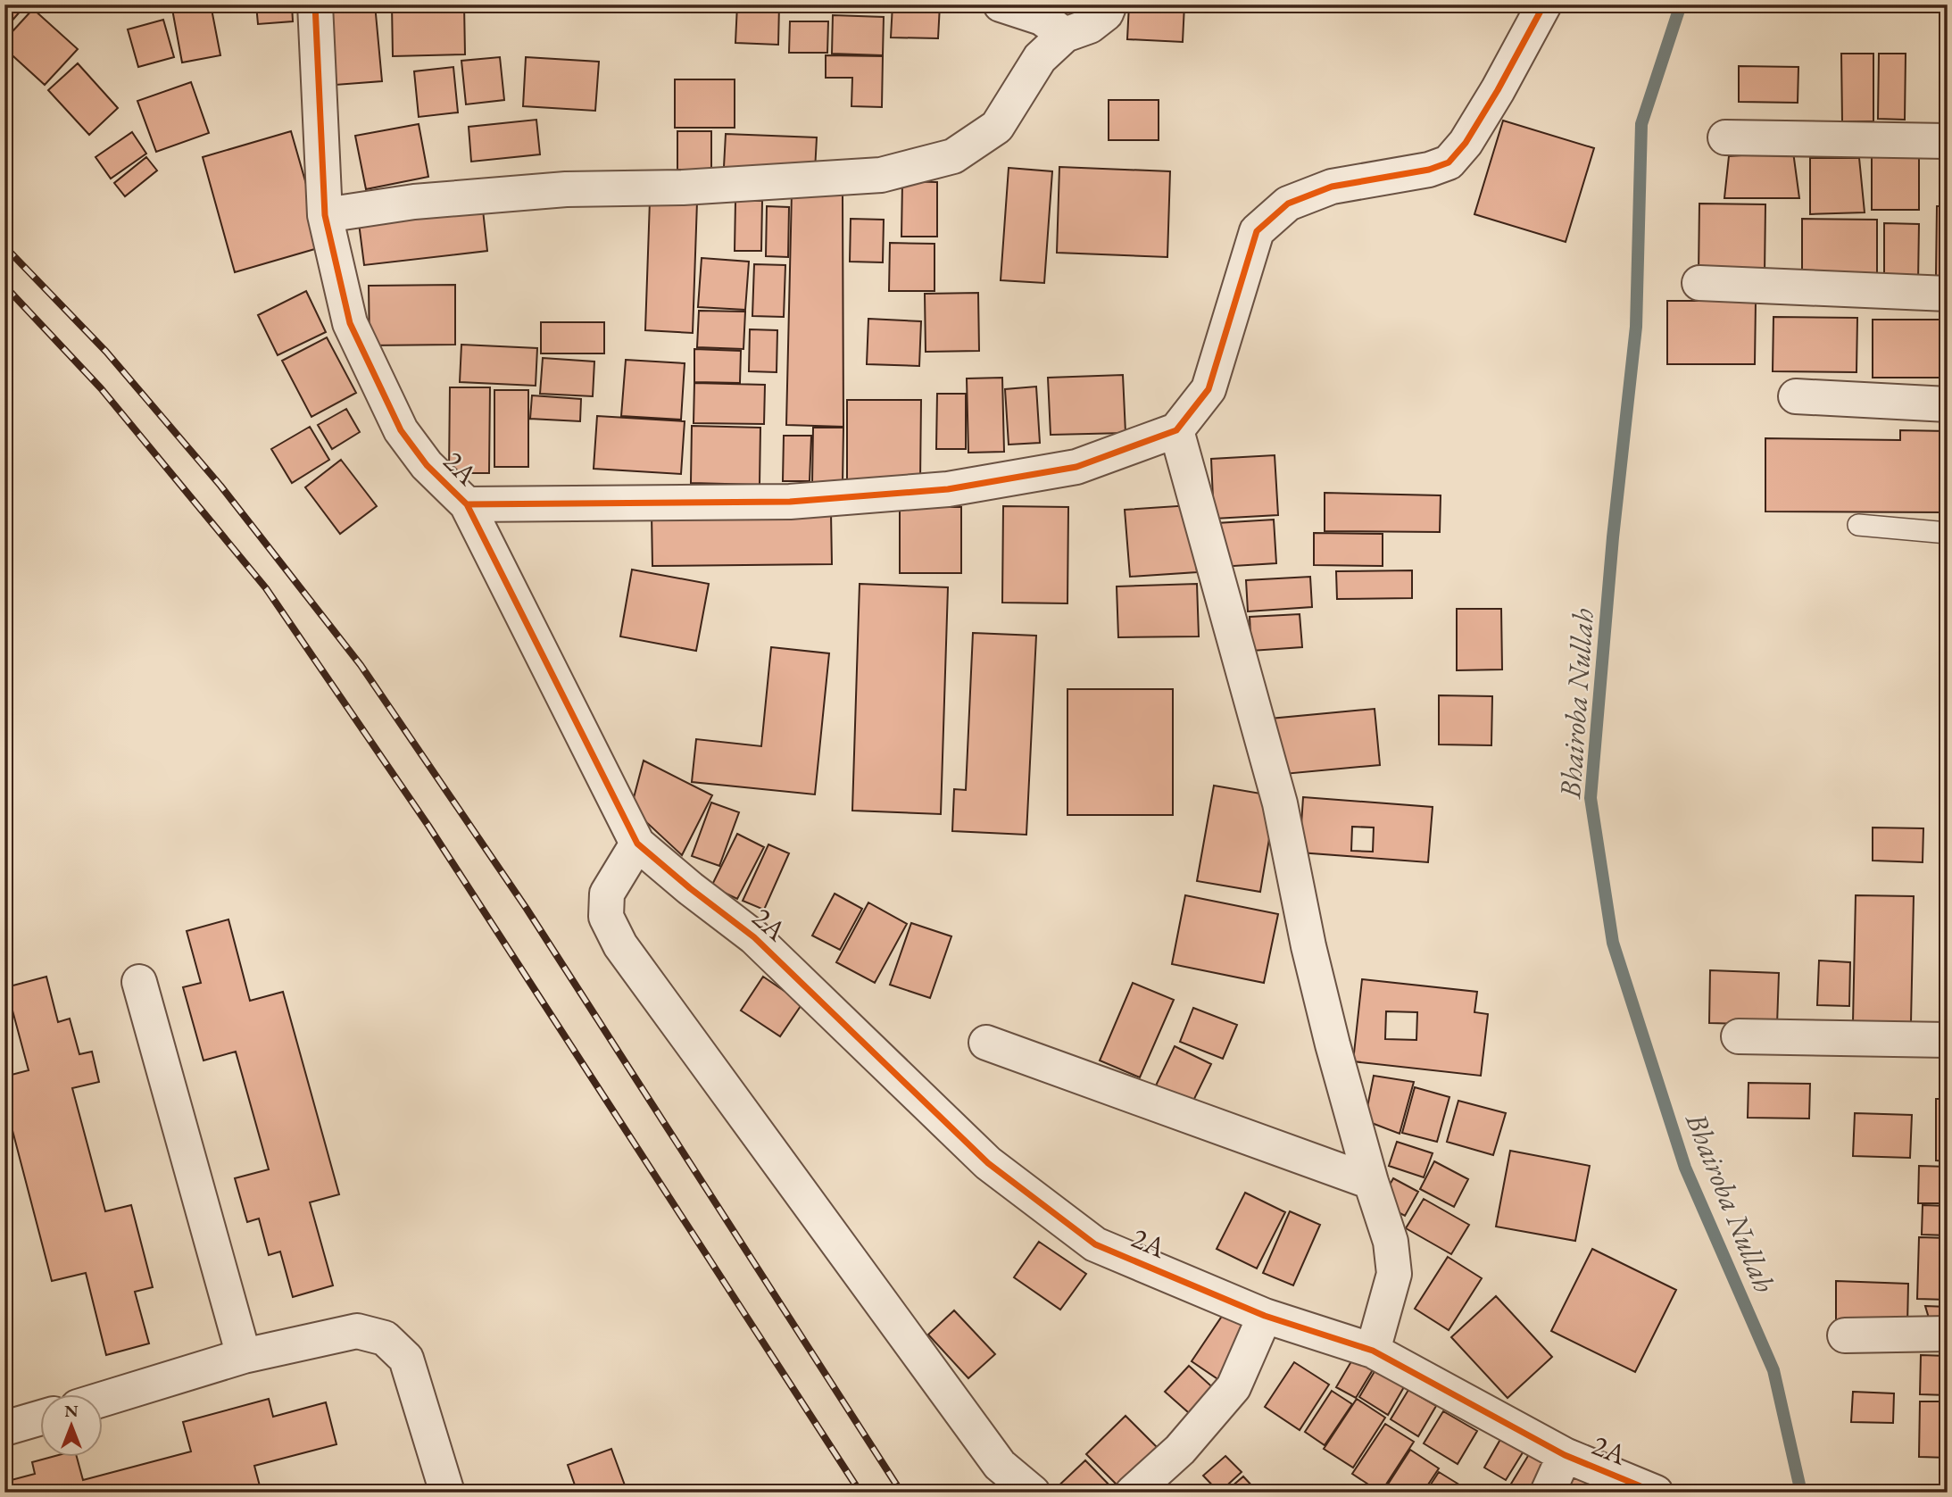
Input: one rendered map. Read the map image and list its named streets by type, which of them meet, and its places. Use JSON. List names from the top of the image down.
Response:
{
  "streets": {
    "street": ["2A"]
  },
  "water": ["Bhairoba Nullah"],
  "north": "top"
}
